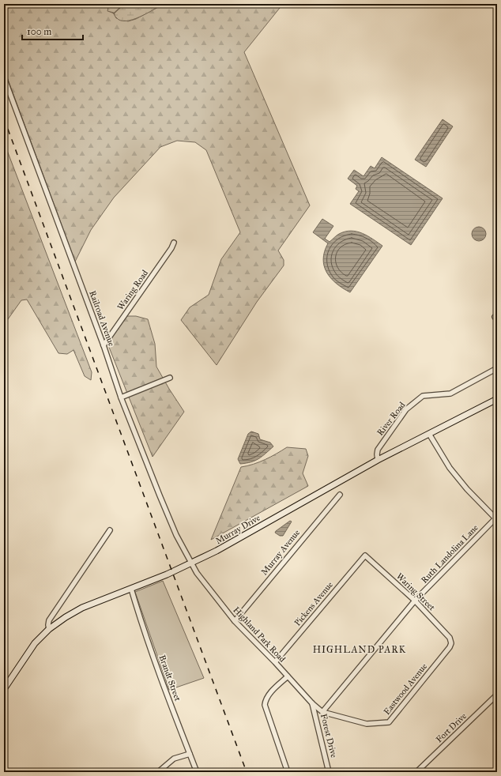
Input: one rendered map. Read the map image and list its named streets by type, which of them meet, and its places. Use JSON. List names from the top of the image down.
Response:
{
  "streets": {
    "street": [
      "Waring Road",
      "Railroad Avenue",
      "River Road",
      "Murray Drive",
      "Murray Avenue",
      "Ruth Landolina Lane",
      "Waring Street",
      "Pickens Avenue",
      "Highland Park Road",
      "Brandt Street",
      "Eastwood Avenue",
      "Fort Drive",
      "Forest Drive"
    ]
  },
  "crossings": [
    ["Waring Road", "Railroad Avenue"],
    ["Railroad Avenue", "Murray Drive"],
    ["Railroad Avenue", "Highland Park Road"],
    ["River Road", "Murray Drive"],
    ["Murray Drive", "Highland Park Road"],
    ["Murray Drive", "Brandt Street"],
    ["Murray Avenue", "Highland Park Road"],
    ["Ruth Landolina Lane", "Waring Street"],
    ["Ruth Landolina Lane", "Highland Park Road"],
    ["Ruth Landolina Lane", "Eastwood Avenue"],
    ["Waring Street", "Pickens Avenue"],
    ["Waring Street", "Eastwood Avenue"],
    ["Pickens Avenue", "Highland Park Road"],
    ["Highland Park Road", "Eastwood Avenue"],
    ["Highland Park Road", "Forest Drive"]
  ],
  "districts": ["HIGHLAND PARK"],
  "scale_bar": "100 m"
}
